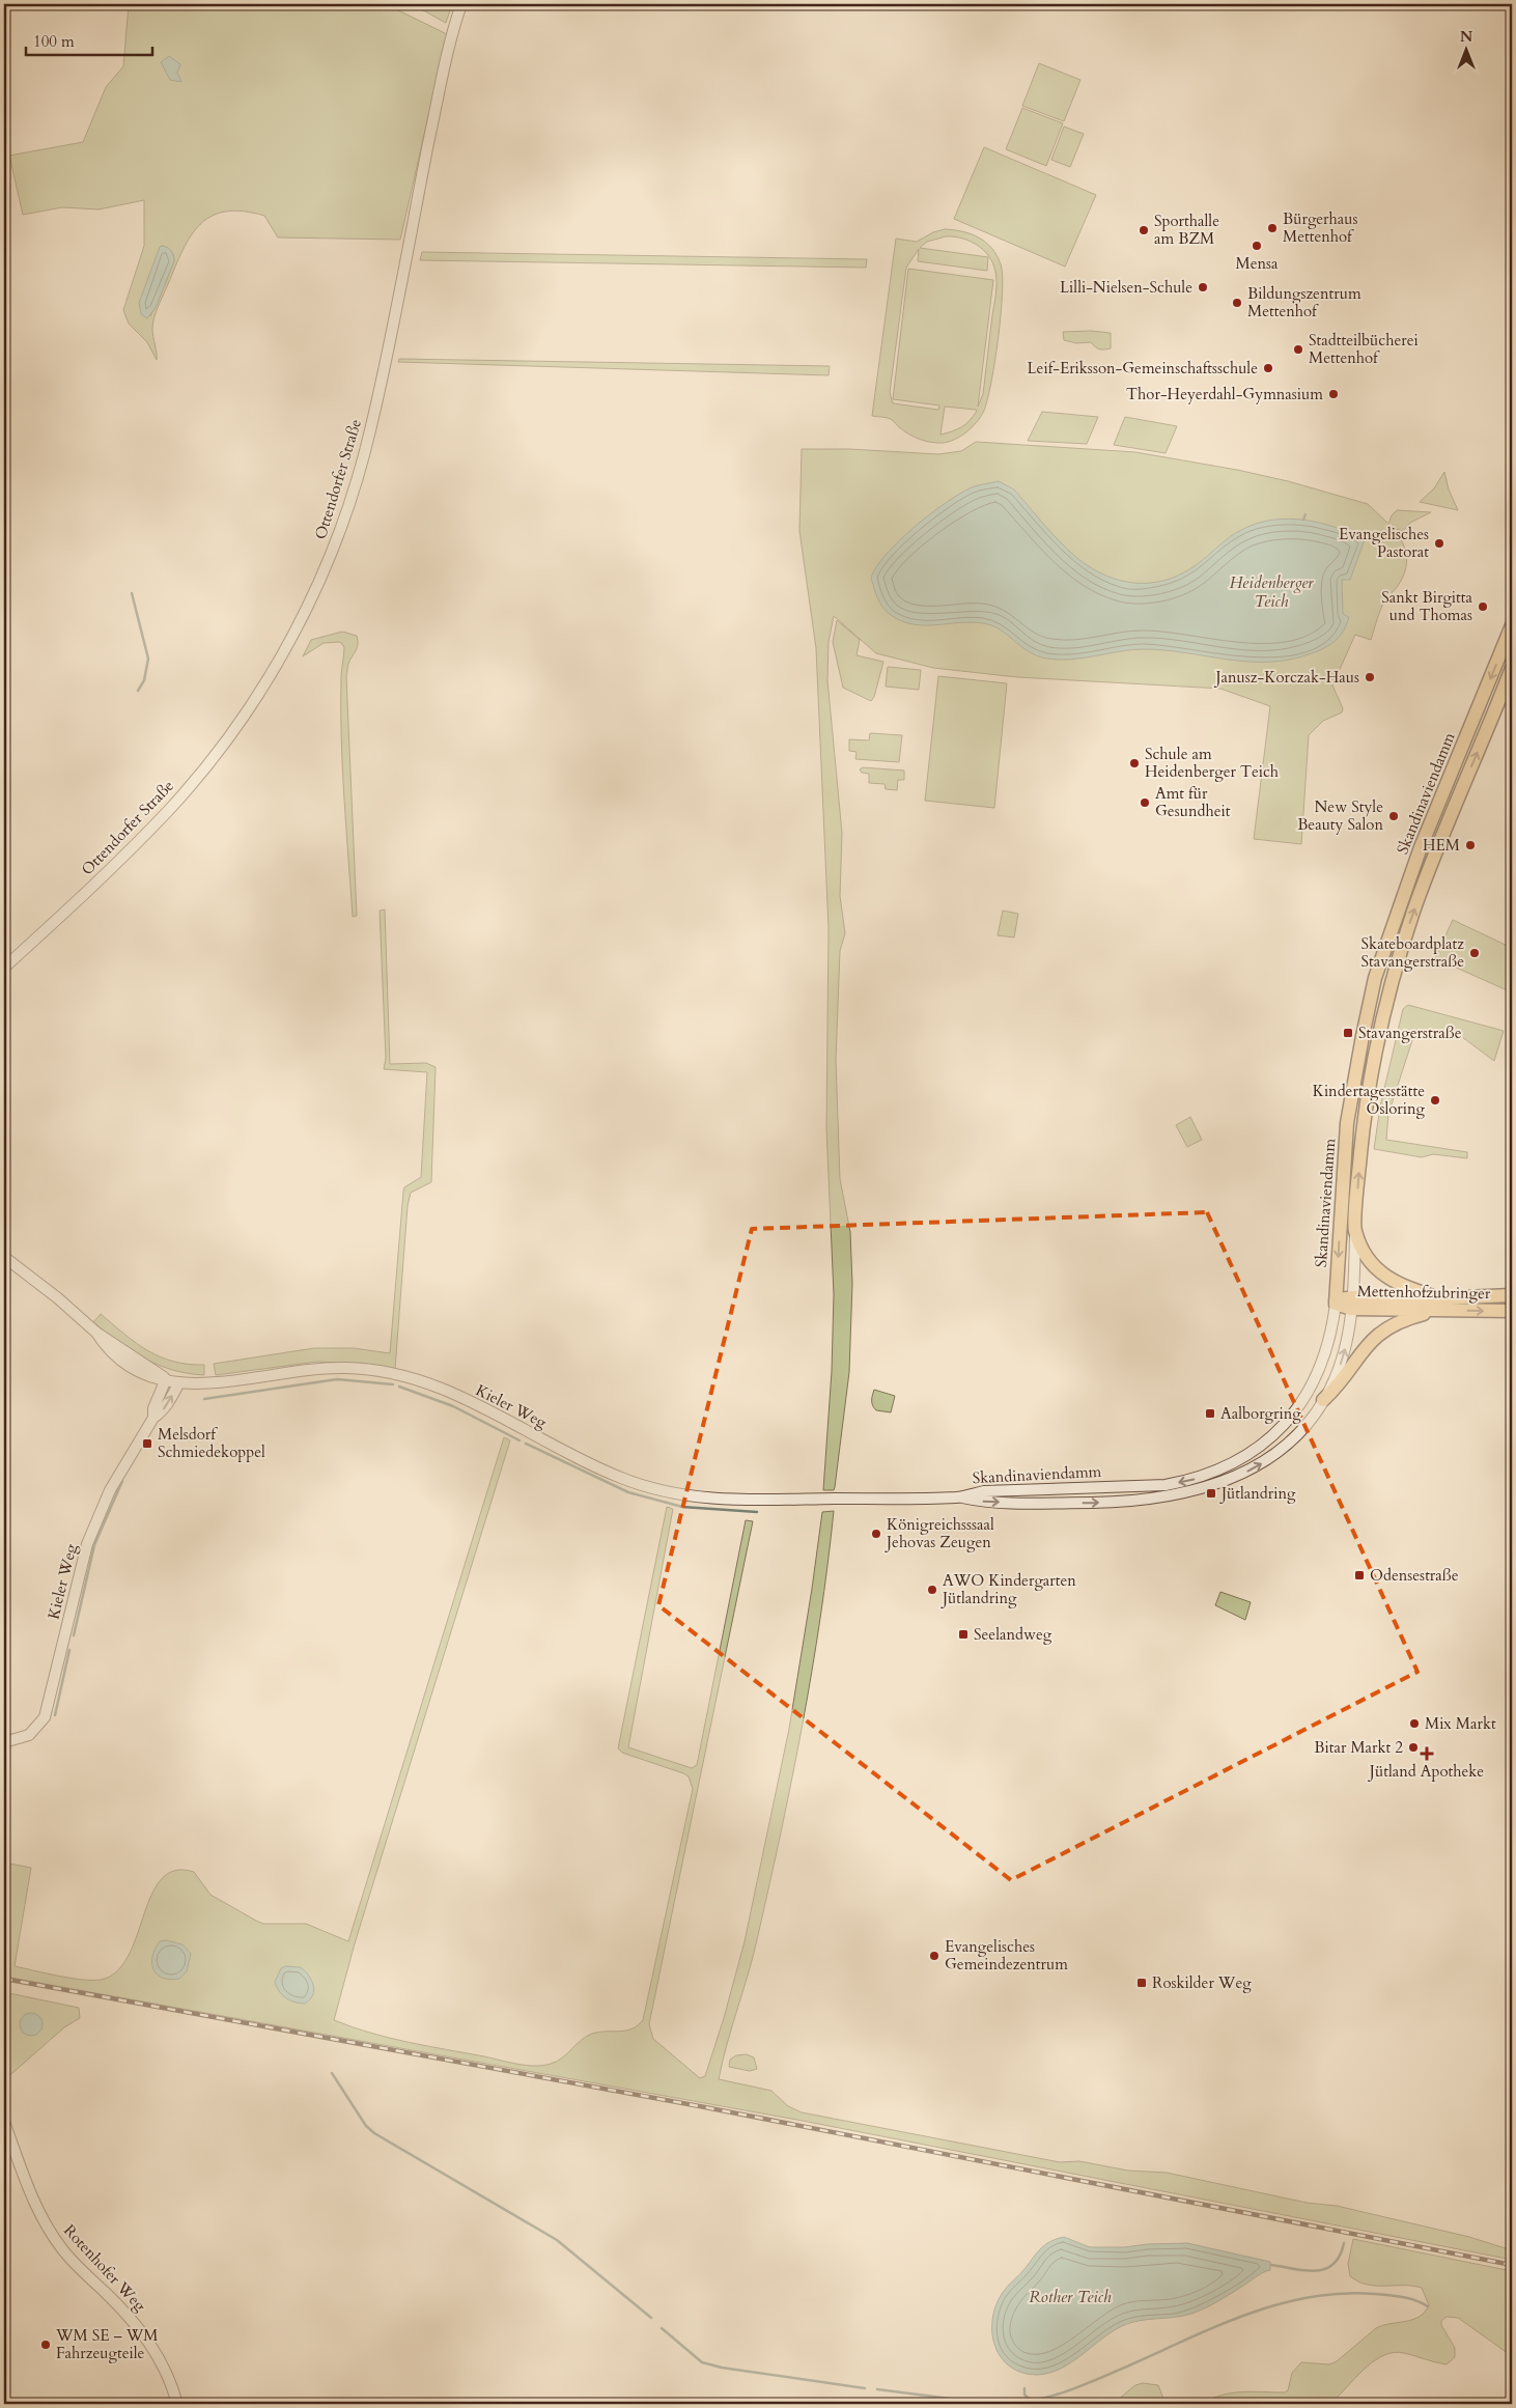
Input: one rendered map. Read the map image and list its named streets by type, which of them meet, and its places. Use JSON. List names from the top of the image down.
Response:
{
  "streets": {
    "main road": ["Skandinaviendamm", "Mettenhofzubringer"],
    "street": ["Ottendorfer Straße", "Kieler Weg", "Rotenhofer Weg"]
  },
  "crossings": [
    ["Skandinaviendamm", "Mettenhofzubringer"],
    ["Skandinaviendamm", "Kieler Weg"]
  ],
  "water": ["Heidenberger Teich", "Rother Teich"],
  "places": {
    "other": [
      "Bürgerhaus Mettenhof",
      "Sporthalle am BZM",
      "Mensa",
      "Lilli-Nielsen-Schule",
      "Bildungszentrum Mettenhof",
      "Stadtteilbücherei Mettenhof",
      "Leif-Eriksson-Gemeinschaftsschule",
      "Thor-Heyerdahl-Gymnasium",
      "Evangelisches Pastorat",
      "Sankt Birgitta und Thomas",
      "Janusz-Korczak-Haus",
      "Schule am Heidenberger Teich",
      "Amt für Gesundheit",
      "New Style Beauty Salon",
      "HEM",
      "Skateboardplatz Stavangerstraße",
      "Kindertagesstätte Osloring",
      "Königreichsssaal Jehovas Zeugen",
      "AWO Kindergarten Jütlandring",
      "Mix Markt",
      "Bitar Markt 2",
      "Evangelisches Gemeindezentrum",
      "WM SE – WM Fahrzeugteile"
    ],
    "transit": [
      "Stavangerstraße",
      "Aalborgring",
      "Melsdorf Schmiedekoppel",
      "Jütlandring",
      "Odensestraße",
      "Seelandweg",
      "Roskilder Weg"
    ],
    "health": ["Jütland Apotheke"]
  },
  "scale_bar": "100 m",
  "north": "top"
}
